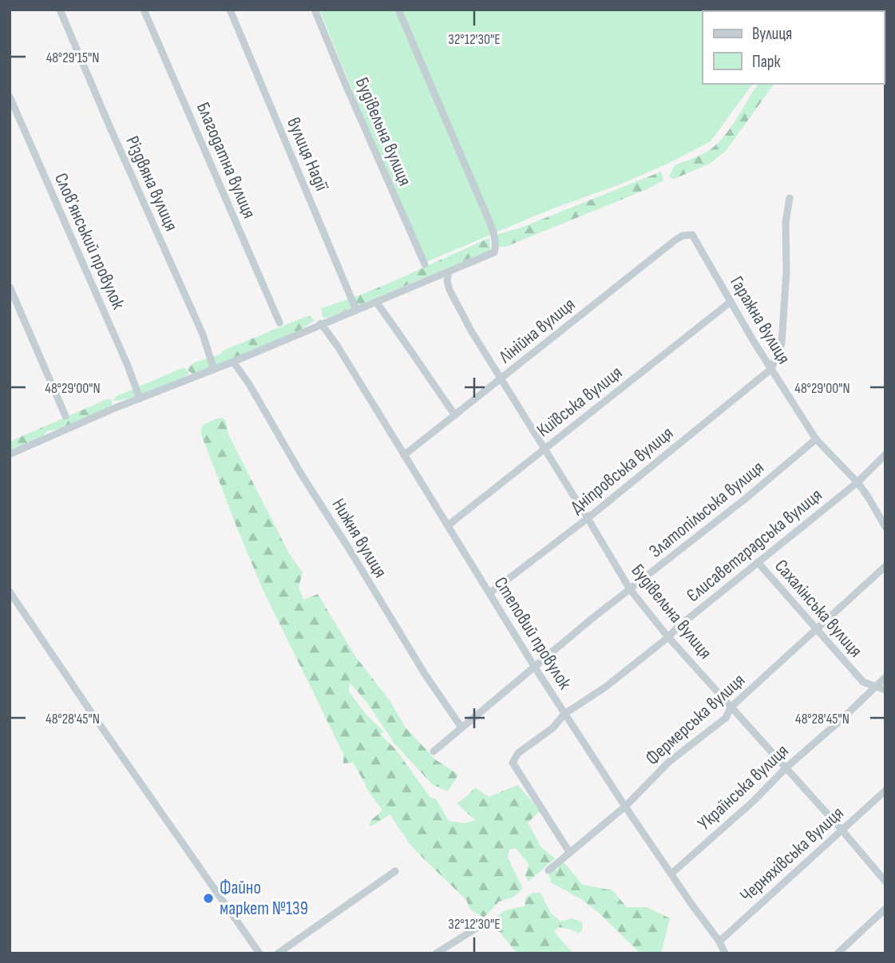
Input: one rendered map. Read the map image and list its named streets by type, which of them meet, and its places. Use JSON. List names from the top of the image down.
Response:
{
  "streets": {
    "street": [
      "Будівельна вулиця",
      "вулиця Надії",
      "Благодатна вулиця",
      "Різдвяна вулиця",
      "Словʼянський провулок",
      "Гаражна вулиця",
      "Лінійна вулиця",
      "Київська вулиця",
      "Дніпровська вулиця",
      "Златопільська вулиця",
      "Нижня вулиця",
      "Єлисаветградська вулиця",
      "Сахалінська вулиця",
      "Степовий провулок",
      "Фермерська вулиця",
      "Українська вулиця",
      "Черняхівська вулиця"
    ]
  },
  "crossings": [
    ["Будівельна вулиця", "Лінійна вулиця"],
    ["Будівельна вулиця", "Київська вулиця"],
    ["Будівельна вулиця", "Дніпровська вулиця"],
    ["Будівельна вулиця", "Златопільська вулиця"],
    ["Будівельна вулиця", "Єлисаветградська вулиця"],
    ["Будівельна вулиця", "Фермерська вулиця"],
    ["Будівельна вулиця", "Українська вулиця"],
    ["Будівельна вулиця", "Черняхівська вулиця"],
    ["Гаражна вулиця", "Лінійна вулиця"],
    ["Гаражна вулиця", "Київська вулиця"],
    ["Гаражна вулиця", "Дніпровська вулиця"],
    ["Гаражна вулиця", "Златопільська вулиця"],
    ["Гаражна вулиця", "Єлисаветградська вулиця"],
    ["Лінійна вулиця", "Степовий провулок"],
    ["Київська вулиця", "Степовий провулок"],
    ["Дніпровська вулиця", "Степовий провулок"],
    ["Златопільська вулиця", "Нижня вулиця"],
    ["Златопільська вулиця", "Степовий провулок"],
    ["Єлисаветградська вулиця", "Сахалінська вулиця"],
    ["Єлисаветградська вулиця", "Степовий провулок"],
    ["Єлисаветградська вулиця", "Фермерська вулиця"],
    ["Сахалінська вулиця", "Фермерська вулиця"],
    ["Сахалінська вулиця", "Українська вулиця"],
    ["Степовий провулок", "Фермерська вулиця"],
    ["Степовий провулок", "Українська вулиця"],
    ["Степовий провулок", "Черняхівська вулиця"]
  ],
  "places": ["Файно маркет №139"],
  "legend": ["Вулиця", "Парк"],
  "coordinates": [
    "32°12'30\"E",
    "48°29'15\"N",
    "48°29'00\"N",
    "48°28'45\"N"
  ]
}
